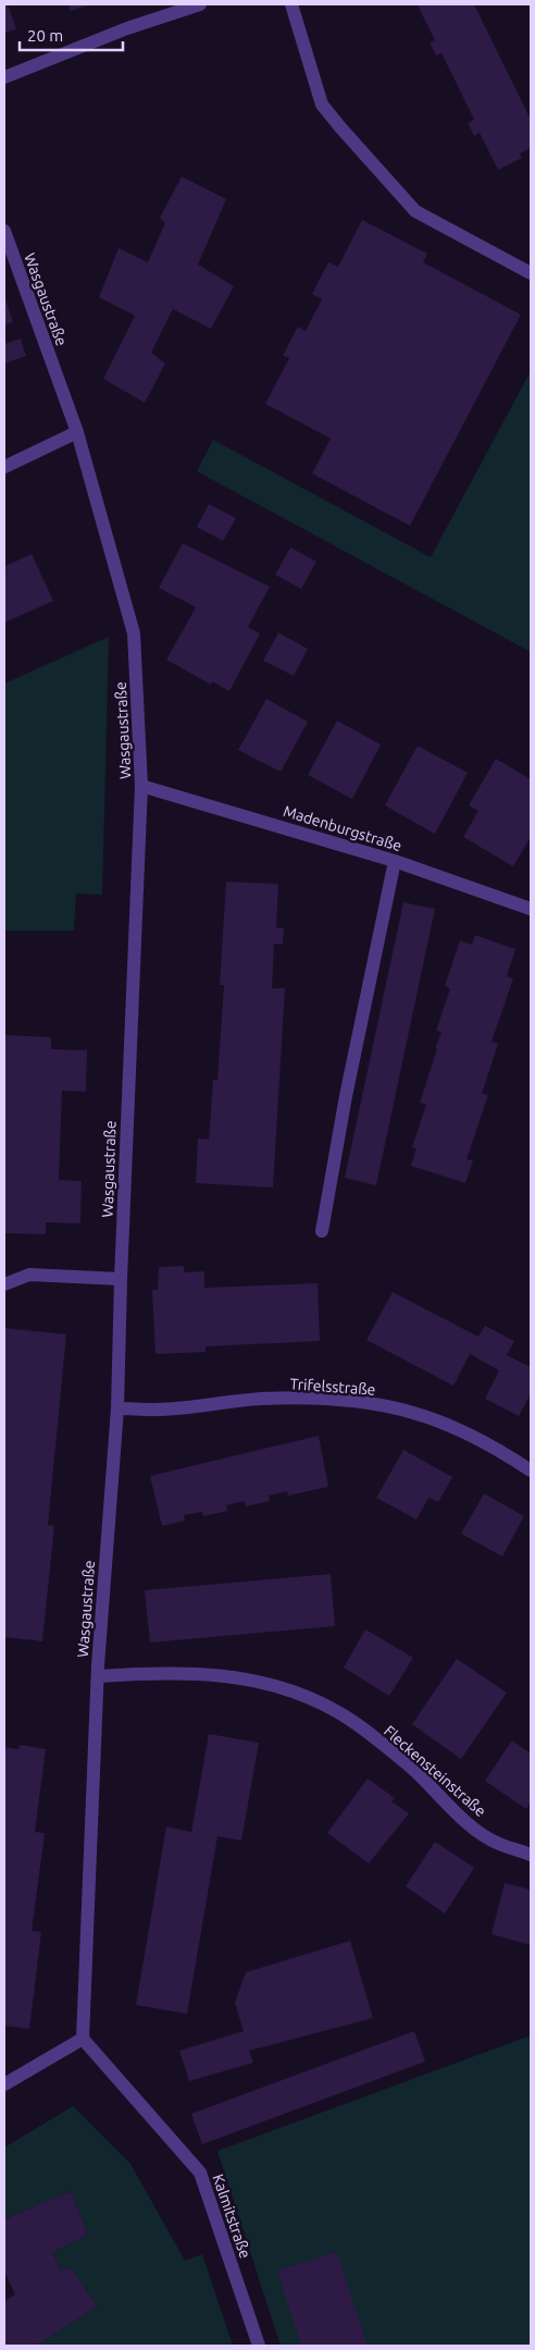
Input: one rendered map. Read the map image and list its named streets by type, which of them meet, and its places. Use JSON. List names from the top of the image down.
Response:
{
  "streets": {
    "street": [
      "Wasgaustraße",
      "Madenburgstraße",
      "Trifelsstraße",
      "Fleckensteinstraße",
      "Kalmitstraße"
    ]
  },
  "crossings": [
    ["Wasgaustraße", "Madenburgstraße"],
    ["Wasgaustraße", "Trifelsstraße"],
    ["Wasgaustraße", "Fleckensteinstraße"],
    ["Wasgaustraße", "Kalmitstraße"]
  ],
  "scale_bar": "20 m"
}
